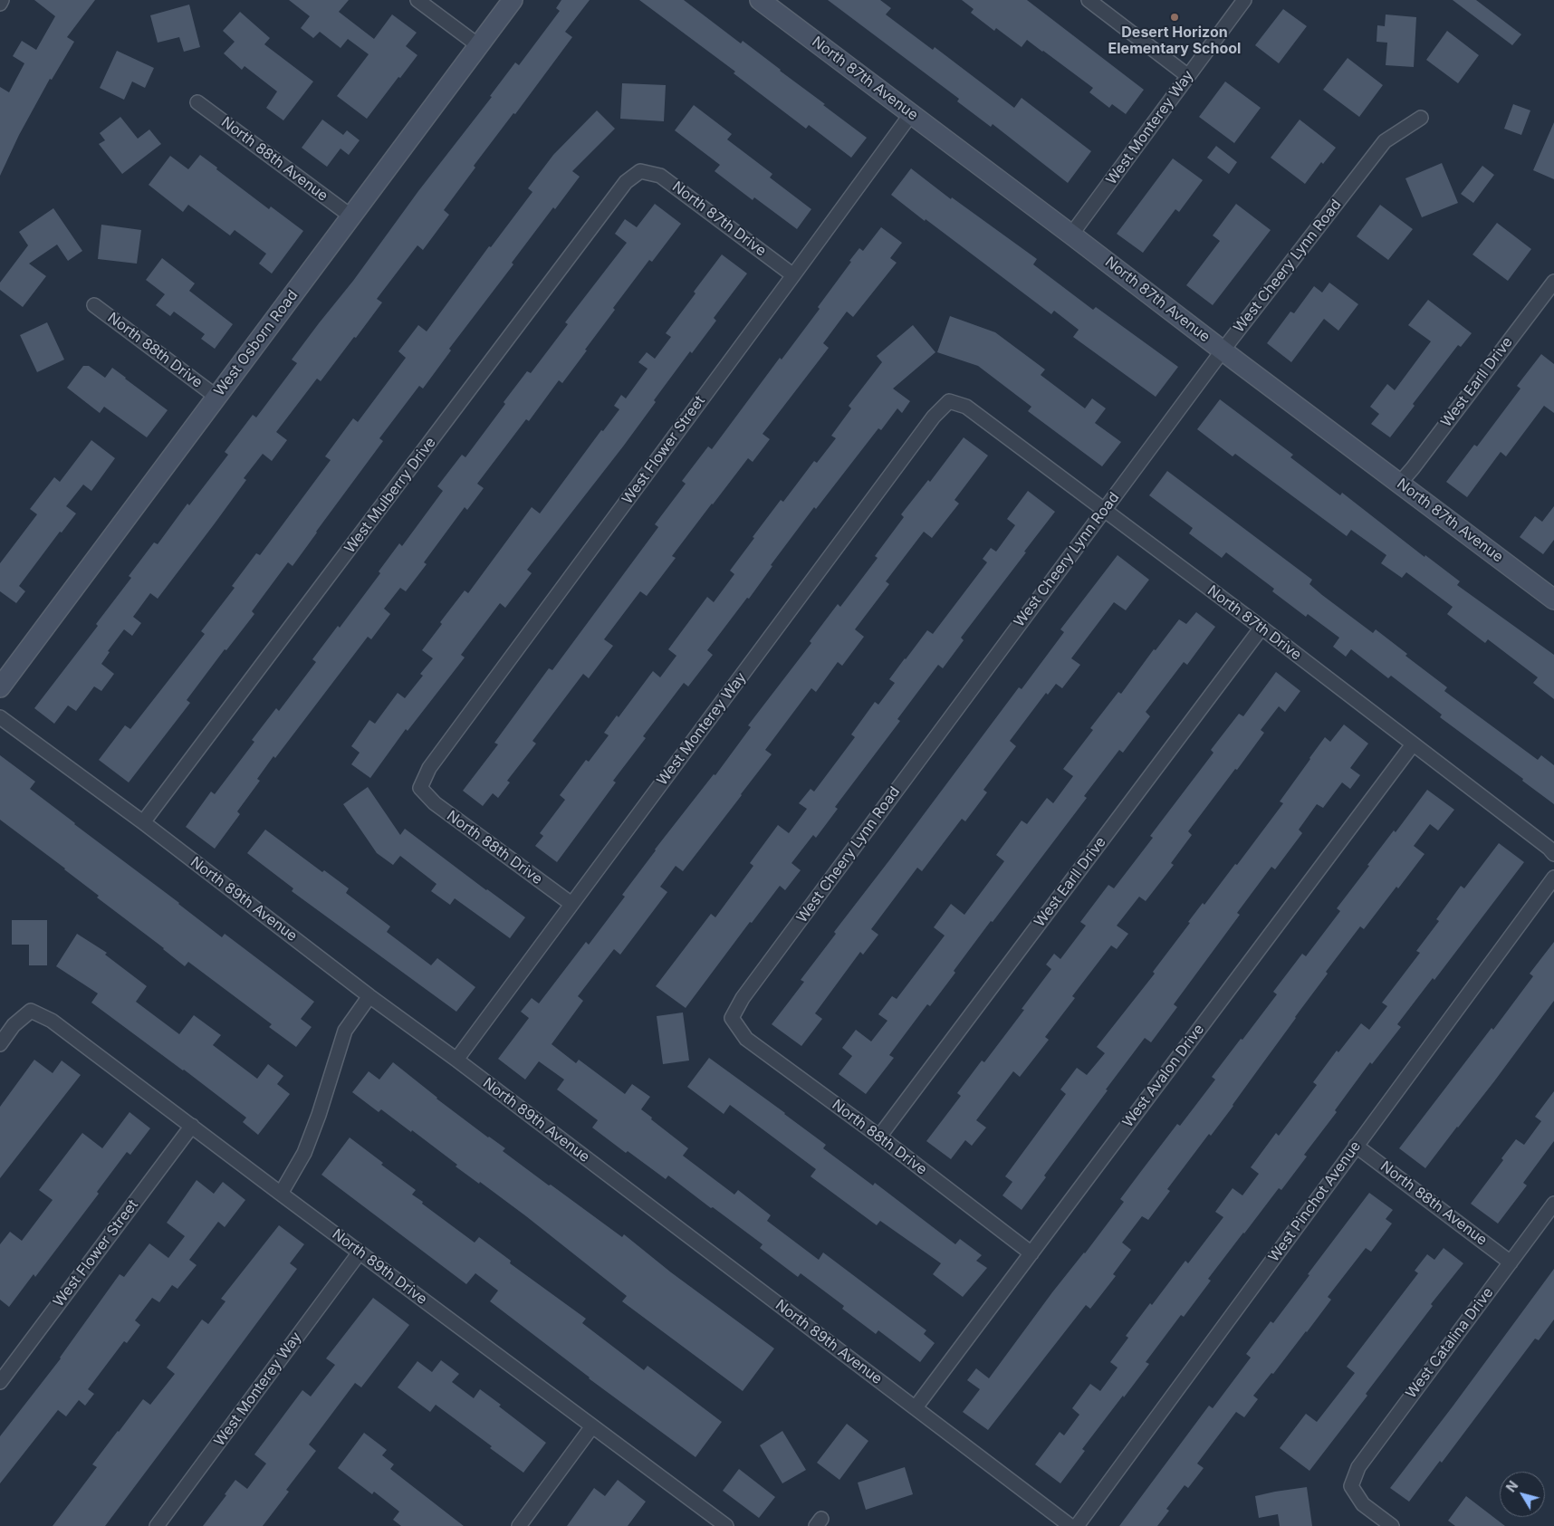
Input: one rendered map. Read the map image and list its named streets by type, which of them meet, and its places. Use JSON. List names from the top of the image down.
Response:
{
  "streets": {
    "street": [
      "North 87th Avenue",
      "West Monterey Way",
      "North 88th Avenue",
      "North 87th Drive",
      "West Cheery Lynn Road",
      "West Osborn Road",
      "North 88th Drive",
      "West Earll Drive",
      "West Flower Street",
      "West Mulberry Drive",
      "North 89th Avenue",
      "West Avalon Drive",
      "West Pinchot Avenue",
      "North 89th Drive",
      "West Catalina Drive"
    ]
  },
  "crossings": [
    ["North 87th Avenue", "West Monterey Way"],
    ["North 87th Avenue", "West Cheery Lynn Road"],
    ["North 87th Avenue", "West Earll Drive"],
    ["North 87th Avenue", "West Flower Street"],
    ["West Monterey Way", "North 87th Drive"],
    ["West Monterey Way", "North 88th Drive"],
    ["West Monterey Way", "North 89th Avenue"],
    ["West Monterey Way", "North 89th Drive"],
    ["North 88th Avenue", "West Osborn Road"],
    ["North 88th Avenue", "West Pinchot Avenue"],
    ["North 88th Avenue", "West Catalina Drive"],
    ["North 87th Drive", "West Cheery Lynn Road"],
    ["North 87th Drive", "West Earll Drive"],
    ["North 87th Drive", "West Flower Street"],
    ["North 87th Drive", "West Mulberry Drive"],
    ["North 87th Drive", "West Avalon Drive"],
    ["West Cheery Lynn Road", "North 88th Drive"],
    ["West Osborn Road", "North 88th Drive"],
    ["North 88th Drive", "West Earll Drive"],
    ["North 88th Drive", "West Flower Street"],
    ["North 88th Drive", "West Avalon Drive"],
    ["West Flower Street", "North 89th Drive"],
    ["West Mulberry Drive", "North 89th Avenue"],
    ["North 89th Avenue", "West Avalon Drive"]
  ],
  "places": ["Desert Horizon Elementary School"],
  "north": "top left"
}
